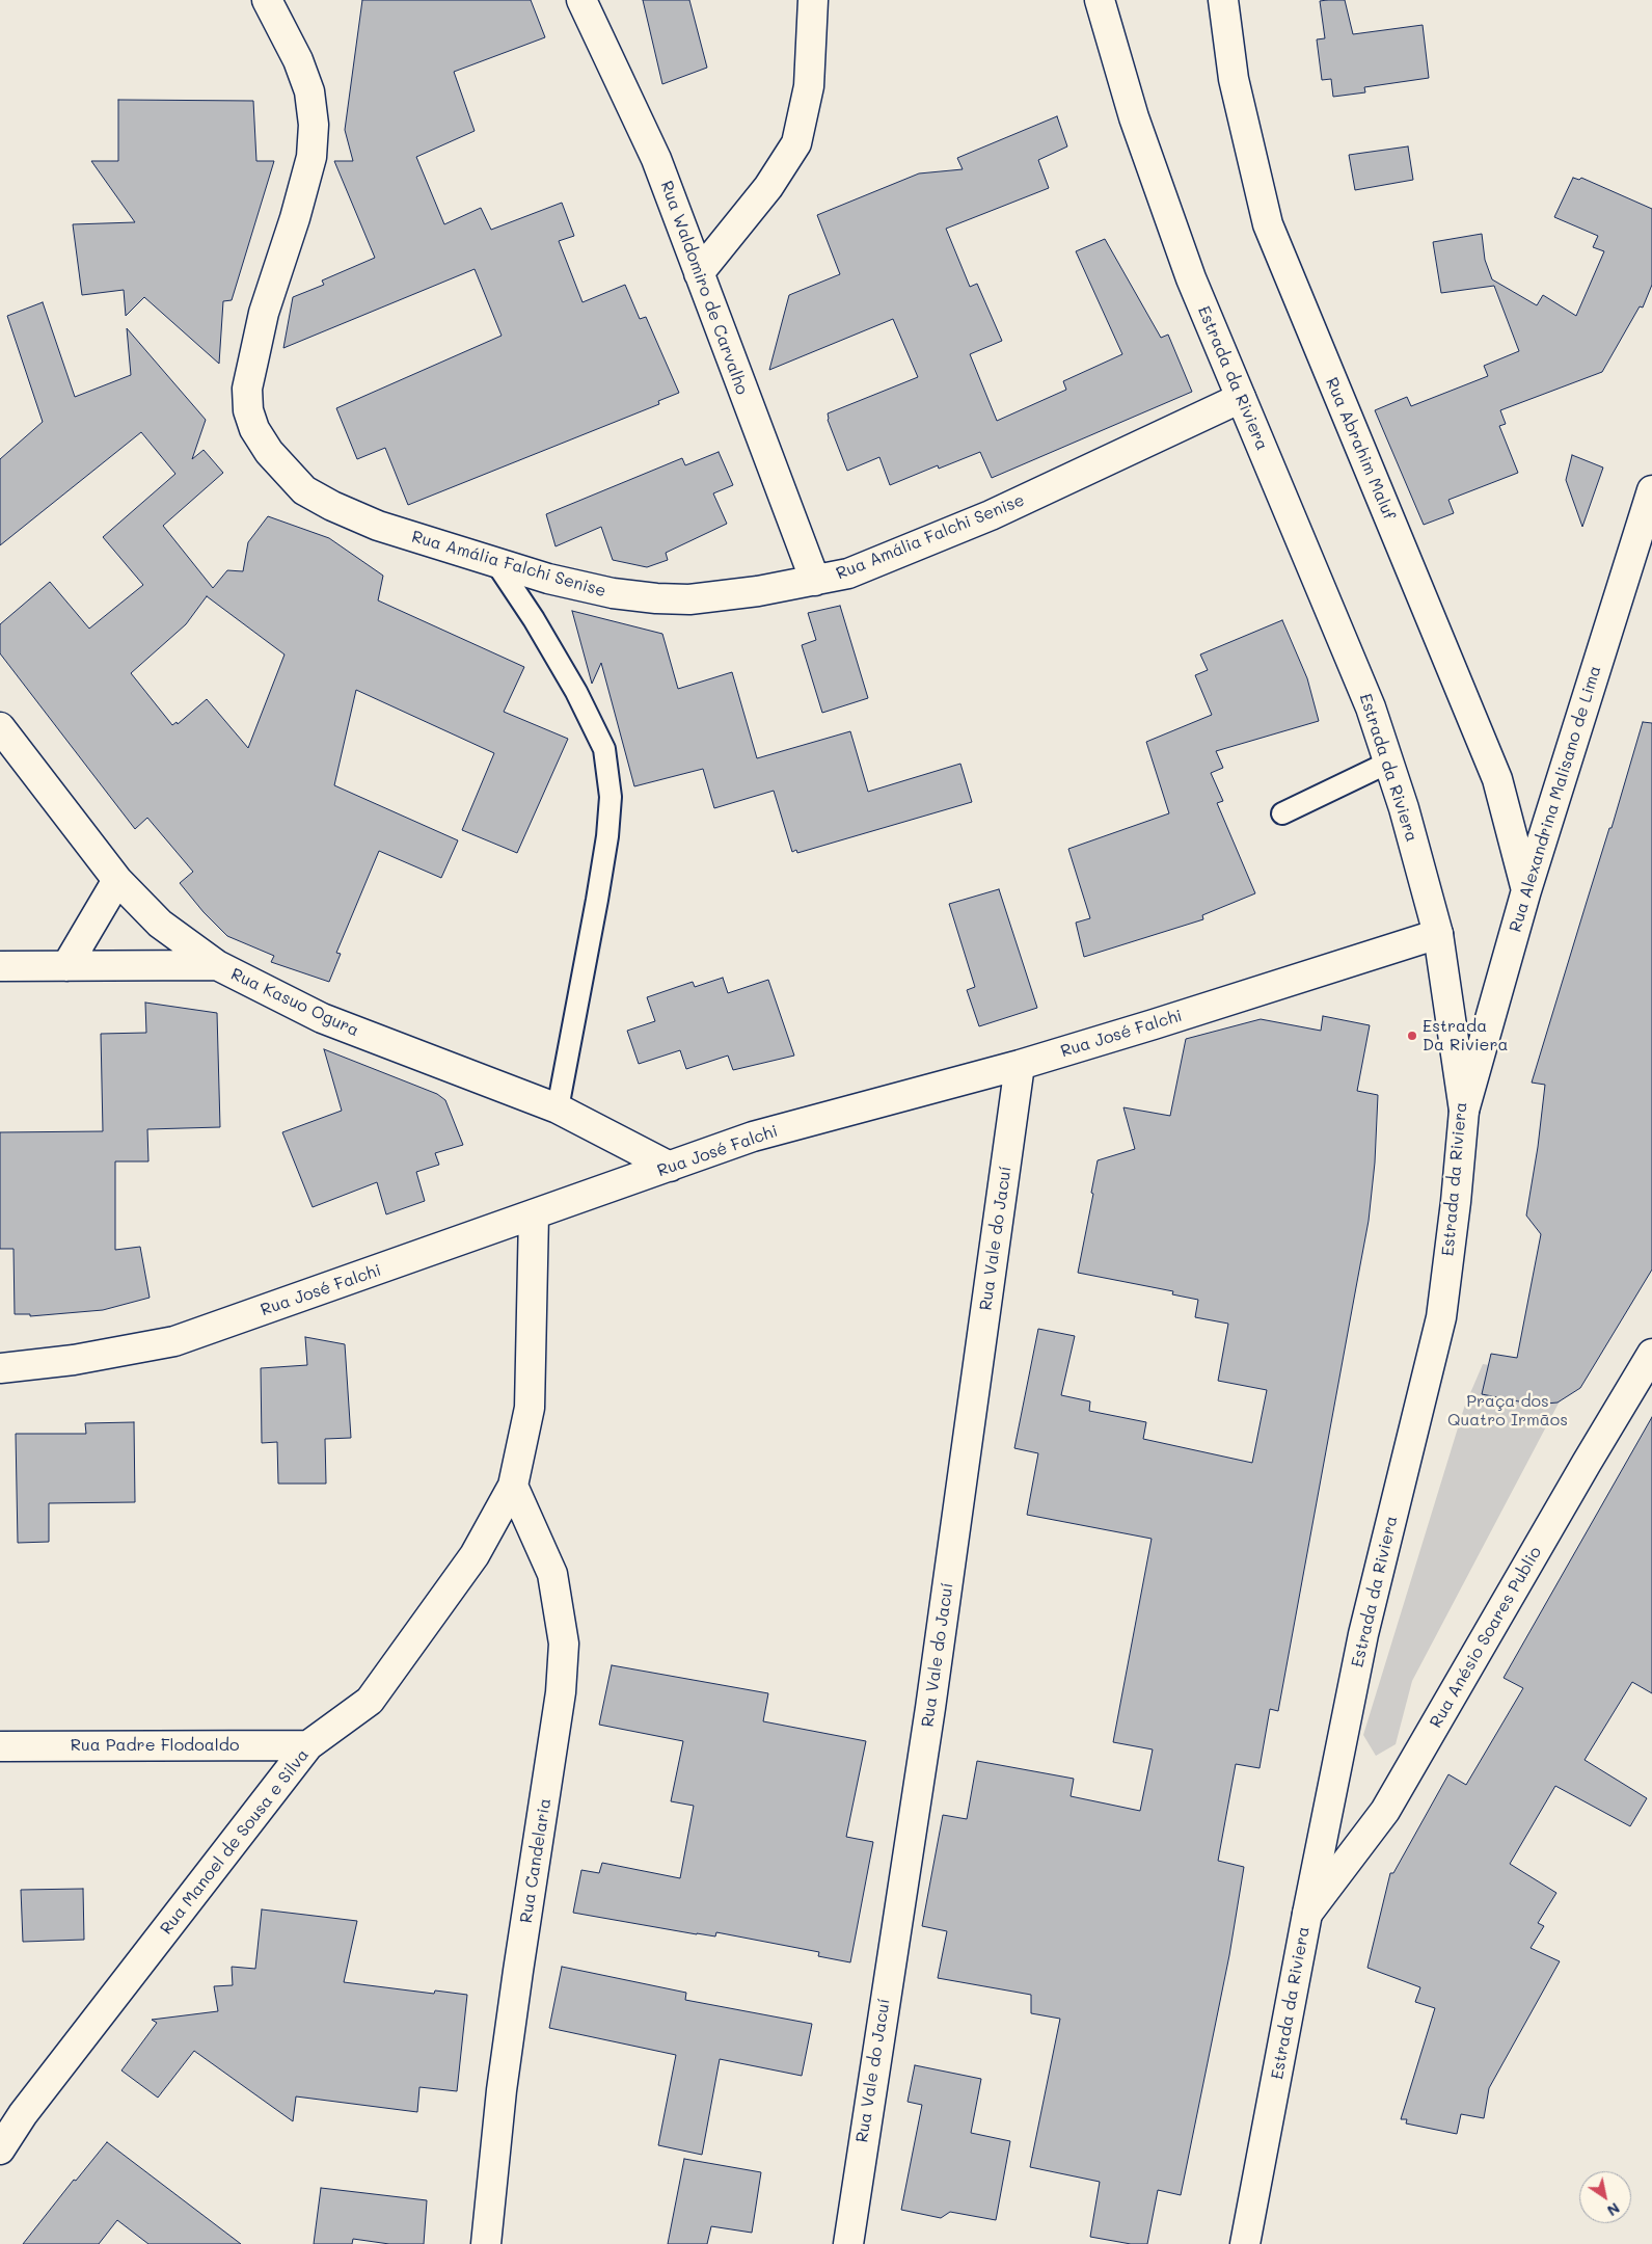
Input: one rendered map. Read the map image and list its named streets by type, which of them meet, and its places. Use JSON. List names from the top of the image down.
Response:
{
  "streets": {
    "street": [
      "Rua Waldomiro de Carvalho",
      "Estrada da Riviera",
      "Rua Abrahim Maluf",
      "Rua Amália Falchi Senise",
      "Rua Alexandrina Malisano de Lima",
      "Rua Kasuo Ogura",
      "Rua José Falchi",
      "Rua Vale do Jacuí",
      "Rua Anésio Soares Publio",
      "Rua Padre Flodoaldo",
      "Rua Manoel de Sousa e Silva",
      "Rua Candelaria"
    ]
  },
  "crossings": [
    ["Rua Waldomiro de Carvalho", "Rua Amália Falchi Senise"],
    ["Estrada da Riviera", "Rua Amália Falchi Senise"],
    ["Estrada da Riviera", "Rua Alexandrina Malisano de Lima"],
    ["Estrada da Riviera", "Rua José Falchi"],
    ["Estrada da Riviera", "Rua Anésio Soares Publio"],
    ["Rua Abrahim Maluf", "Rua Alexandrina Malisano de Lima"],
    ["Rua Kasuo Ogura", "Rua José Falchi"],
    ["Rua José Falchi", "Rua Vale do Jacuí"],
    ["Rua José Falchi", "Rua Manoel de Sousa e Silva"],
    ["Rua Padre Flodoaldo", "Rua Manoel de Sousa e Silva"],
    ["Rua Manoel de Sousa e Silva", "Rua Candelaria"]
  ],
  "parks": ["Praça dos Quatro Irmãos"],
  "places": ["Estrada Da Riviera"],
  "north": "bottom right"
}
